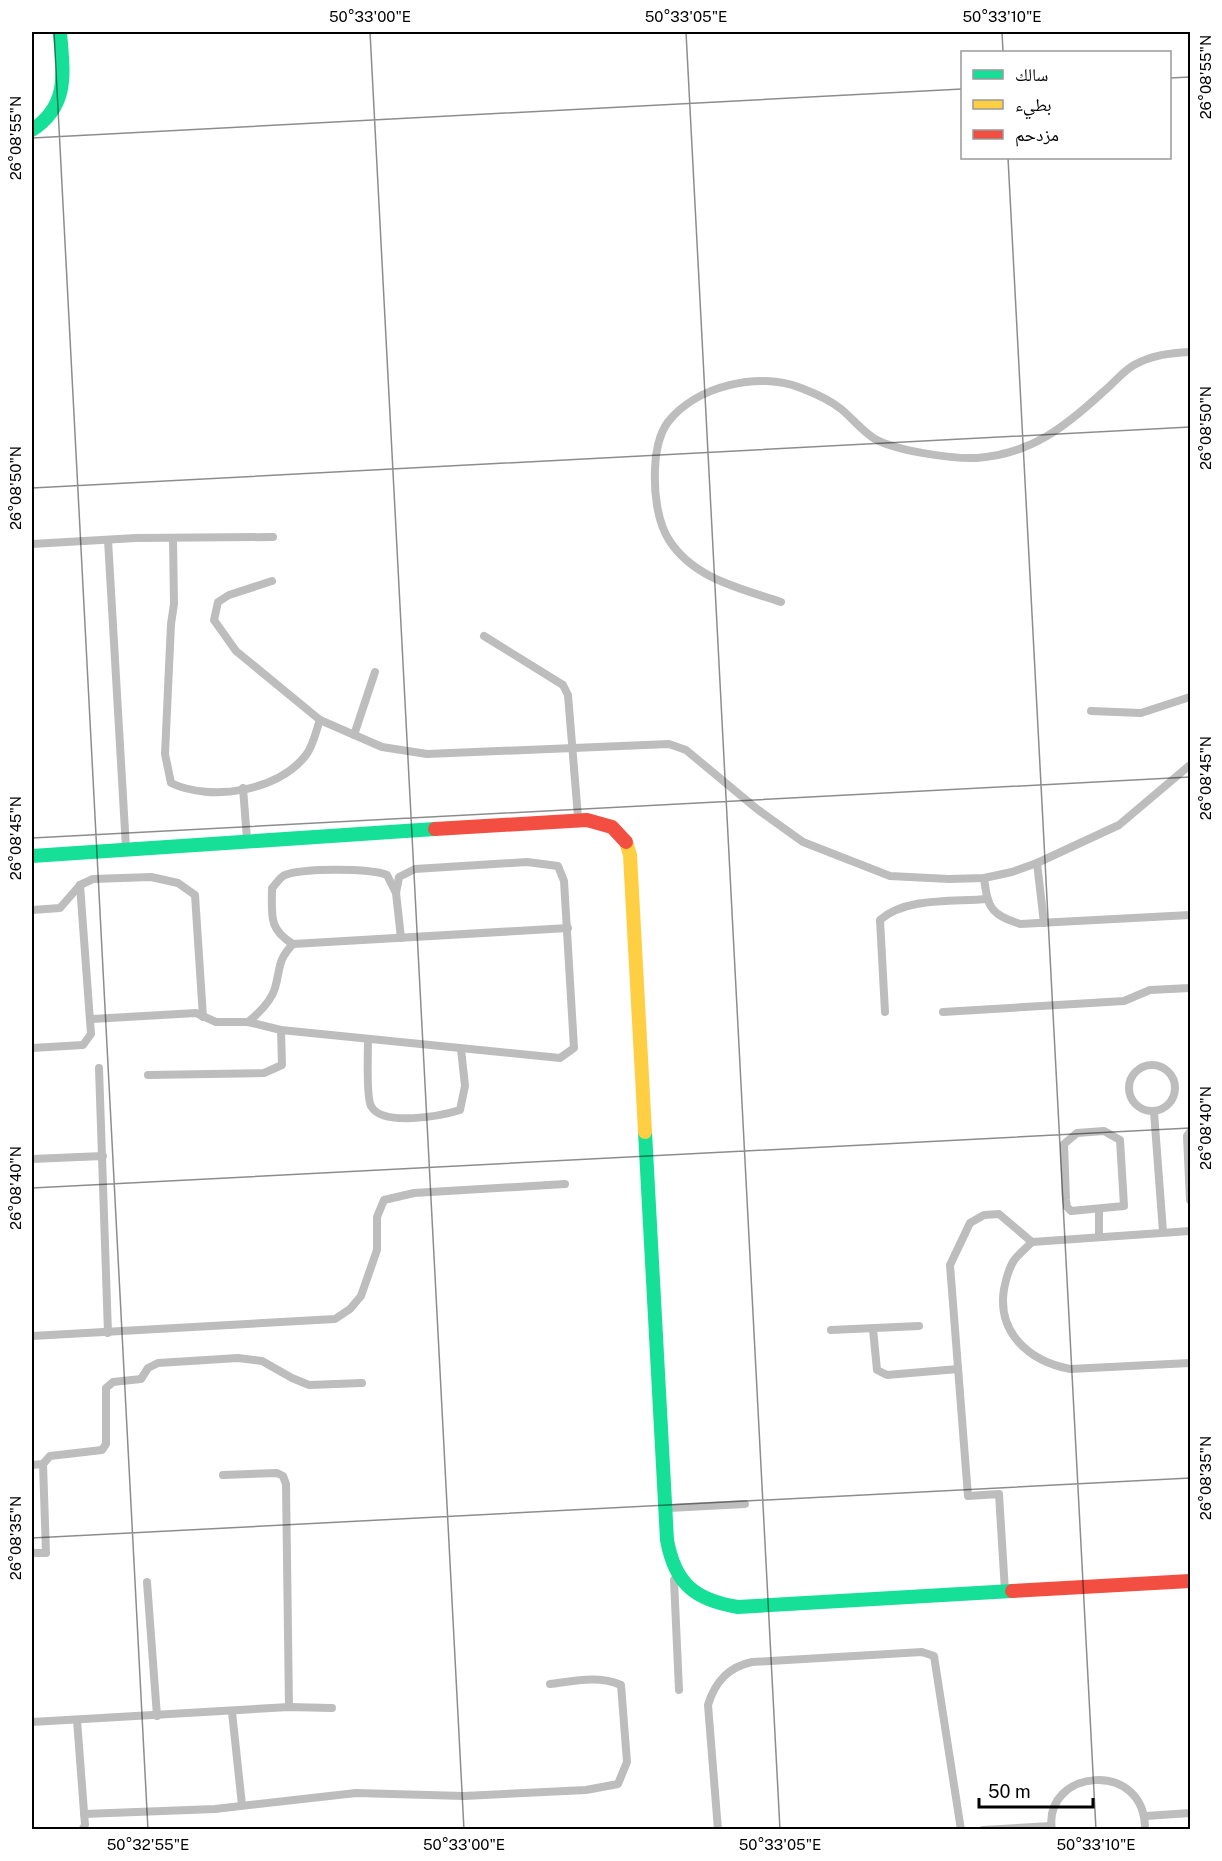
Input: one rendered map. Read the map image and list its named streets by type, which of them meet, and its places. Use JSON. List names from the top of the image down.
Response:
{
  "legend": ["سالك", "بطيء", "مزدحم"],
  "scale_bar": "50 m",
  "coordinates": [
    "50°33'00\"E",
    "50°33'05\"E",
    "50°33'10\"E",
    "26°08'55\"N",
    "26°08'50\"N",
    "26°08'45\"N",
    "26°08'40\"N",
    "26°08'35\"N",
    "50°32'55\"E"
  ]
}
